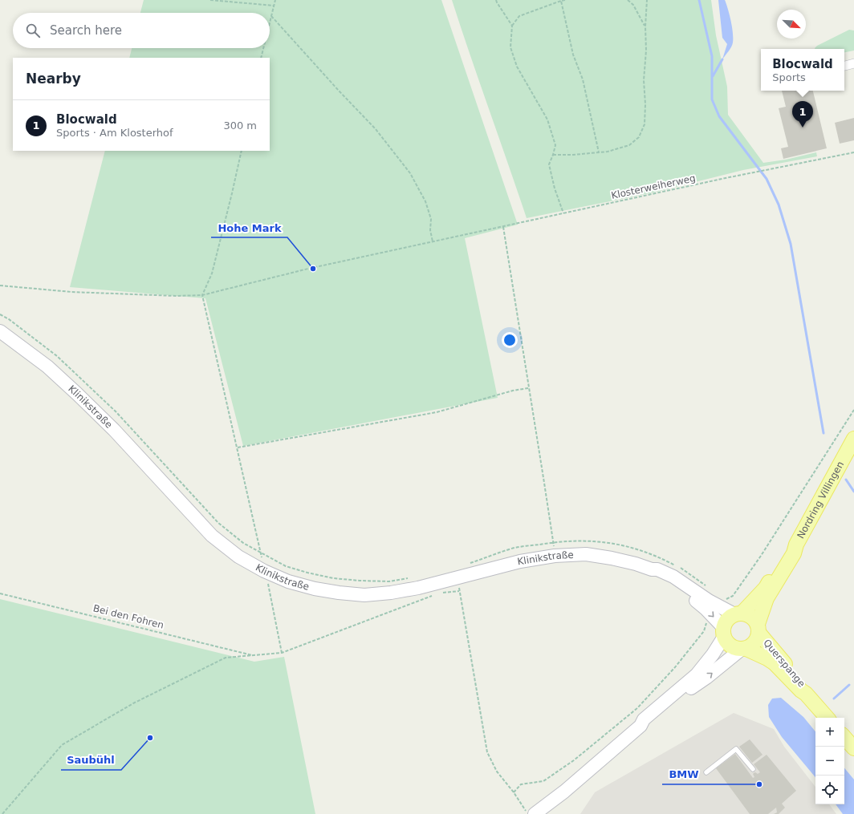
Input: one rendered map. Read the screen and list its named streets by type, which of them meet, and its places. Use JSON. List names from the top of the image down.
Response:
{
  "streets": {
    "main road": ["Nordring Villingen", "Querspange"],
    "street": ["Klinikstraße"],
    "path": ["Klosterweiherweg", "Bei den Fohren"]
  },
  "crossings": [
    ["Klinikstraße", "Nordring Villingen"],
    ["Klinikstraße", "Querspange"],
    ["Nordring Villingen", "Querspange"]
  ],
  "places": ["Hohe Mark", "Saubühl", "BMW"],
  "north": "bottom right",
  "page": {
    "search": "Search here",
    "popup": ["Blocwald", "Sports"],
    "heading": "Nearby",
    "list": [
      {
        "mark": "1",
        "name": "Blocwald",
        "note": "Sports · Am Klosterhof",
        "value": "300 m"
      }
    ],
    "pins": "1",
    "map_buttons": ["+", "−"]
  }
}
